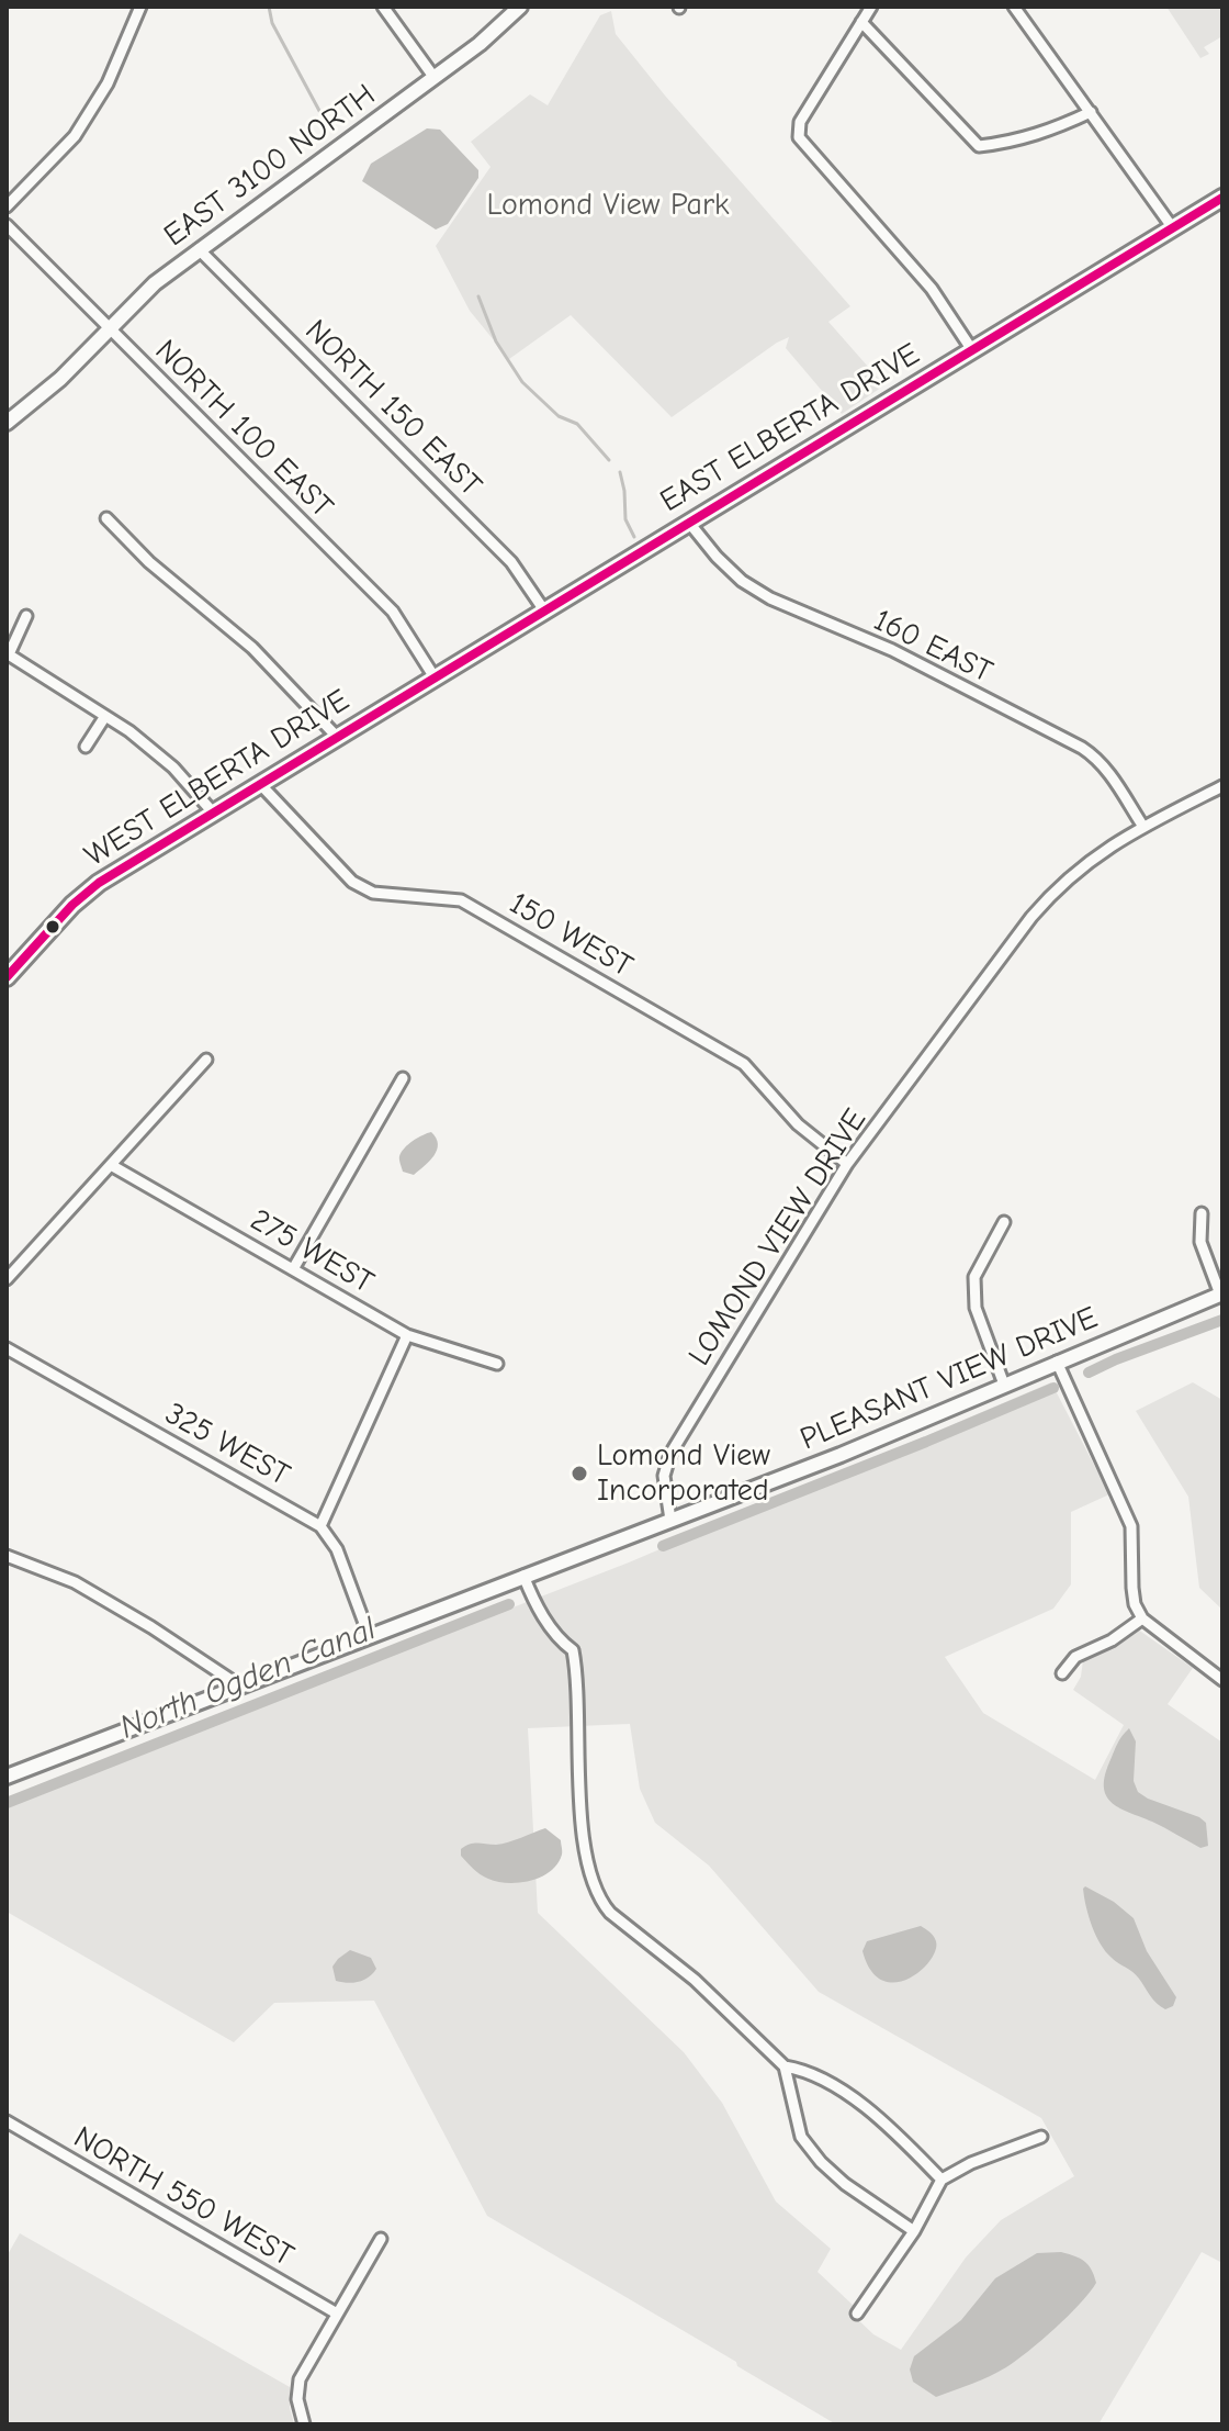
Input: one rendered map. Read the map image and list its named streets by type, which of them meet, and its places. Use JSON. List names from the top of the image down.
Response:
{
  "streets": {
    "main road": ["EAST ELBERTA DRIVE", "WEST ELBERTA DRIVE"],
    "street": [
      "EAST 3100 NORTH",
      "NORTH 150 EAST",
      "NORTH 100 EAST",
      "160 EAST",
      "150 WEST",
      "LOMOND VIEW DRIVE",
      "275 WEST",
      "PLEASANT VIEW DRIVE",
      "325 WEST",
      "NORTH 550 WEST"
    ]
  },
  "crossings": [
    ["EAST 3100 NORTH", "NORTH 150 EAST"],
    ["EAST 3100 NORTH", "NORTH 100 EAST"],
    ["NORTH 150 EAST", "EAST ELBERTA DRIVE"],
    ["EAST ELBERTA DRIVE", "NORTH 100 EAST"],
    ["EAST ELBERTA DRIVE", "160 EAST"],
    ["EAST ELBERTA DRIVE", "WEST ELBERTA DRIVE"],
    ["160 EAST", "LOMOND VIEW DRIVE"],
    ["WEST ELBERTA DRIVE", "150 WEST"],
    ["150 WEST", "LOMOND VIEW DRIVE"],
    ["LOMOND VIEW DRIVE", "PLEASANT VIEW DRIVE"]
  ],
  "water": ["North Ogden Canal"],
  "parks": ["Lomond View Park"],
  "places": ["Lomond View Incorporated"]
}
